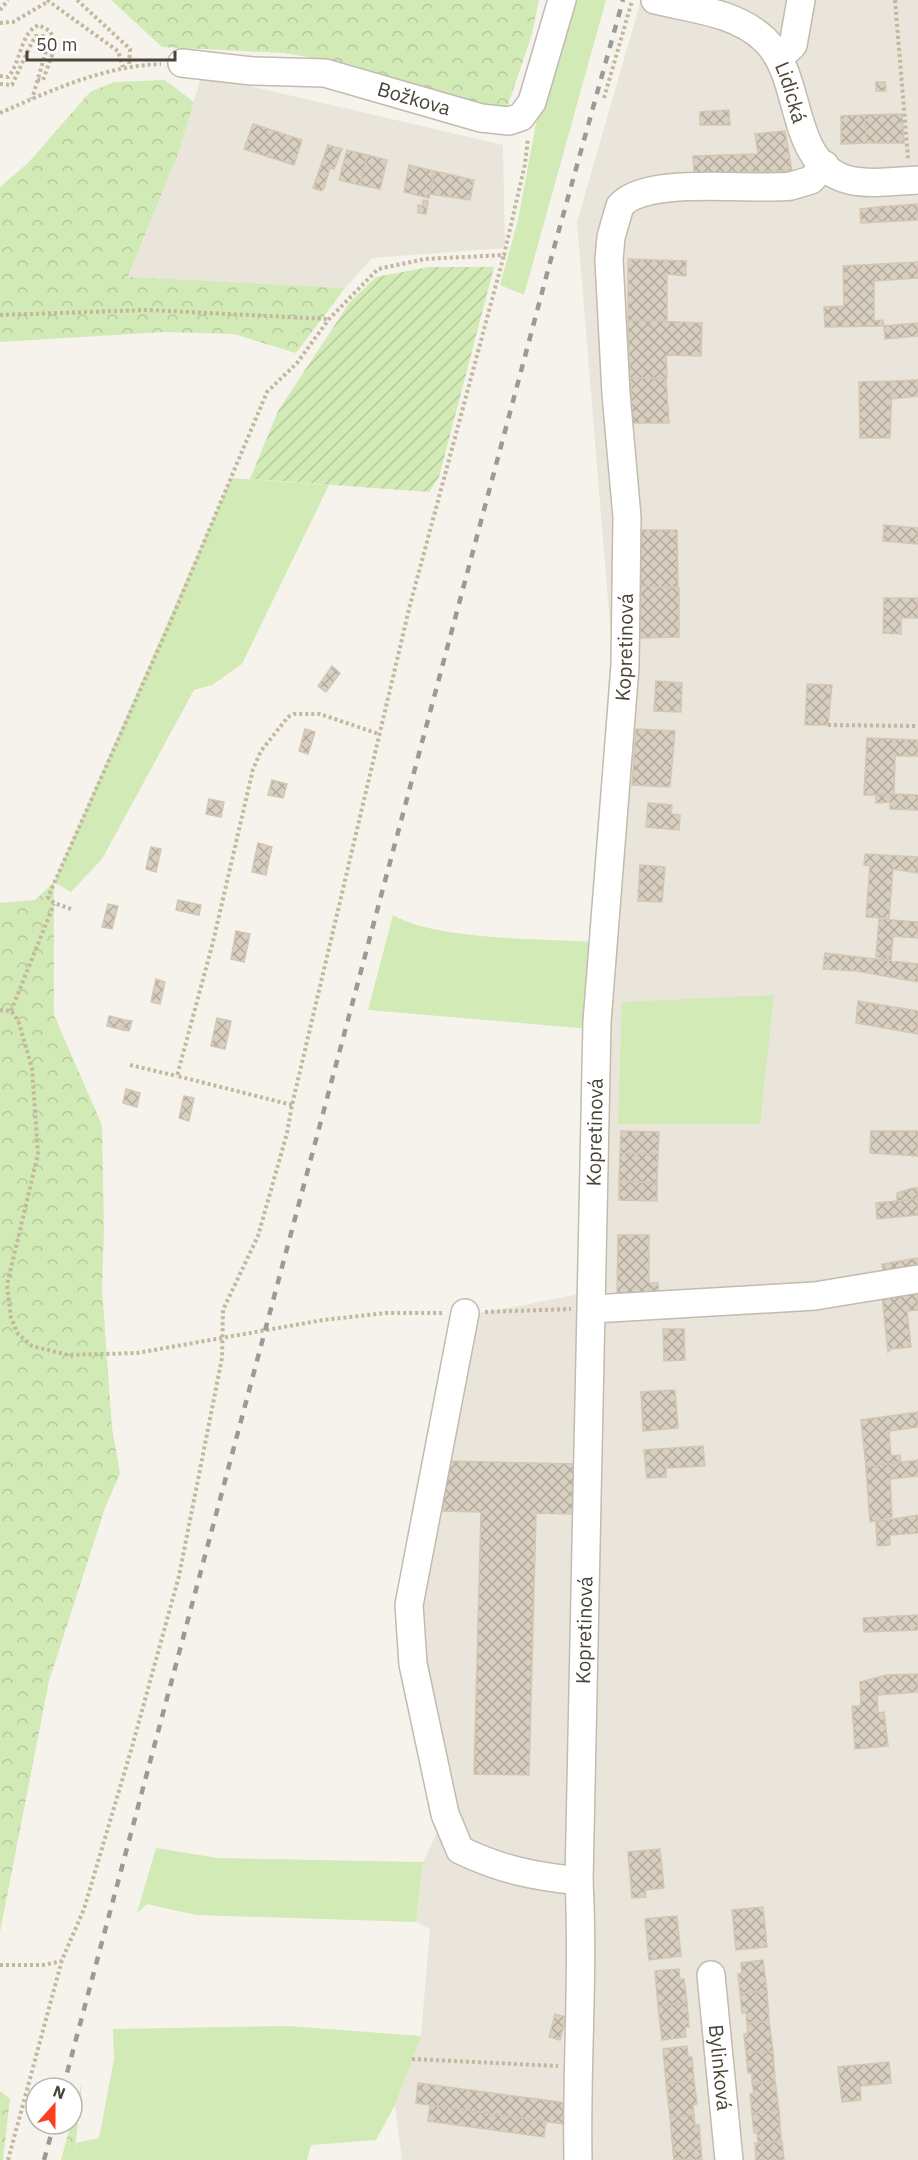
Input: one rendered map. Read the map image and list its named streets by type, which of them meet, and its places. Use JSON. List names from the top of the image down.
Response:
{
  "streets": {
    "street": [
      "Lidická",
      "Božkova",
      "Kopretinová",
      "Bylinková"
    ]
  },
  "crossings": [
    ["Lidická", "Kopretinová"]
  ],
  "scale_bar": "50 m",
  "north": "top"
}
